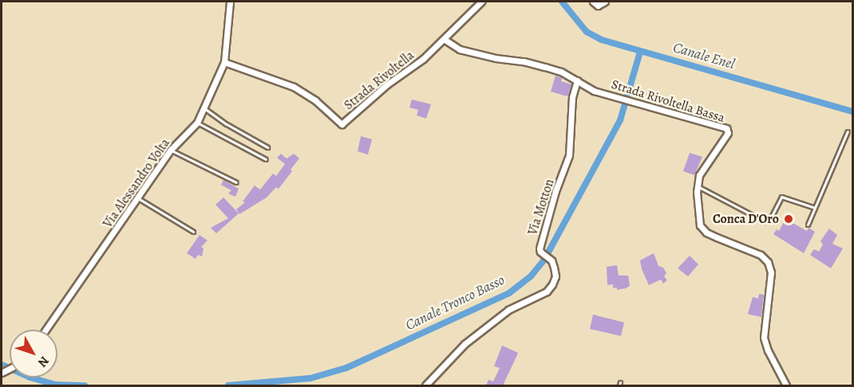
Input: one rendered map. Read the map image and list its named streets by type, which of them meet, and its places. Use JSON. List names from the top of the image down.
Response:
{
  "streets": {
    "street": [
      "Strada Rivoltella",
      "Strada Rivoltella Bassa",
      "Via Alessandro Volta",
      "Via Motton"
    ]
  },
  "crossings": [
    ["Strada Rivoltella", "Strada Rivoltella Bassa"],
    ["Strada Rivoltella", "Via Alessandro Volta"],
    ["Strada Rivoltella Bassa", "Via Motton"]
  ],
  "water": ["Canale Enel", "Canale Tronco Basso"],
  "places": ["Conca D'Oro"],
  "north": "bottom right"
}
